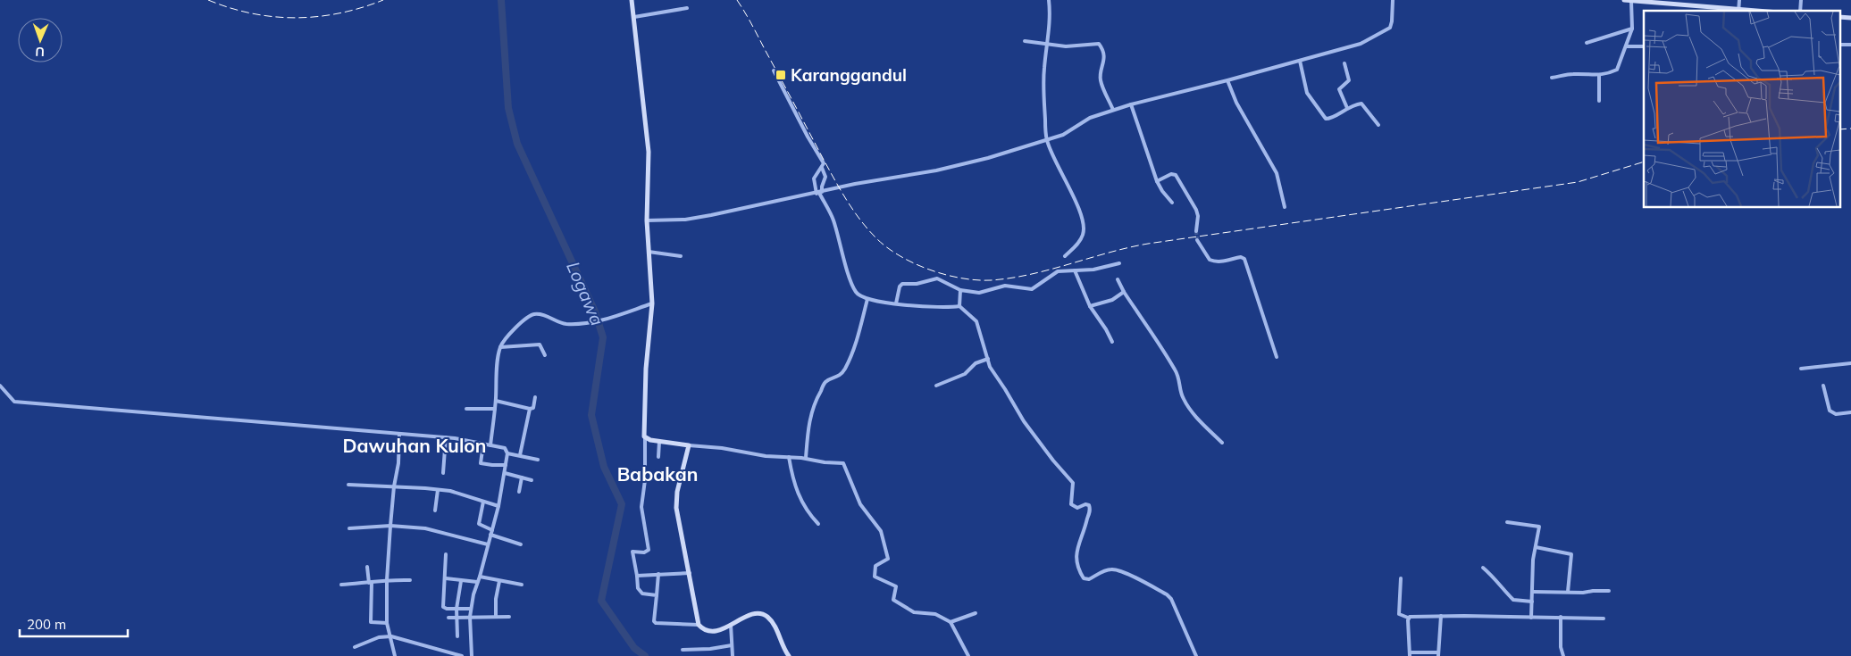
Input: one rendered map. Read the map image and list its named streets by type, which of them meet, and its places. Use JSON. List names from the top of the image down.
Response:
{
  "districts": ["Dawuhan Kulon", "Babakan"],
  "water": ["Logawa"],
  "places": {
    "transit": ["Karanggandul"]
  },
  "scale_bar": "200 m",
  "north": "bottom"
}
